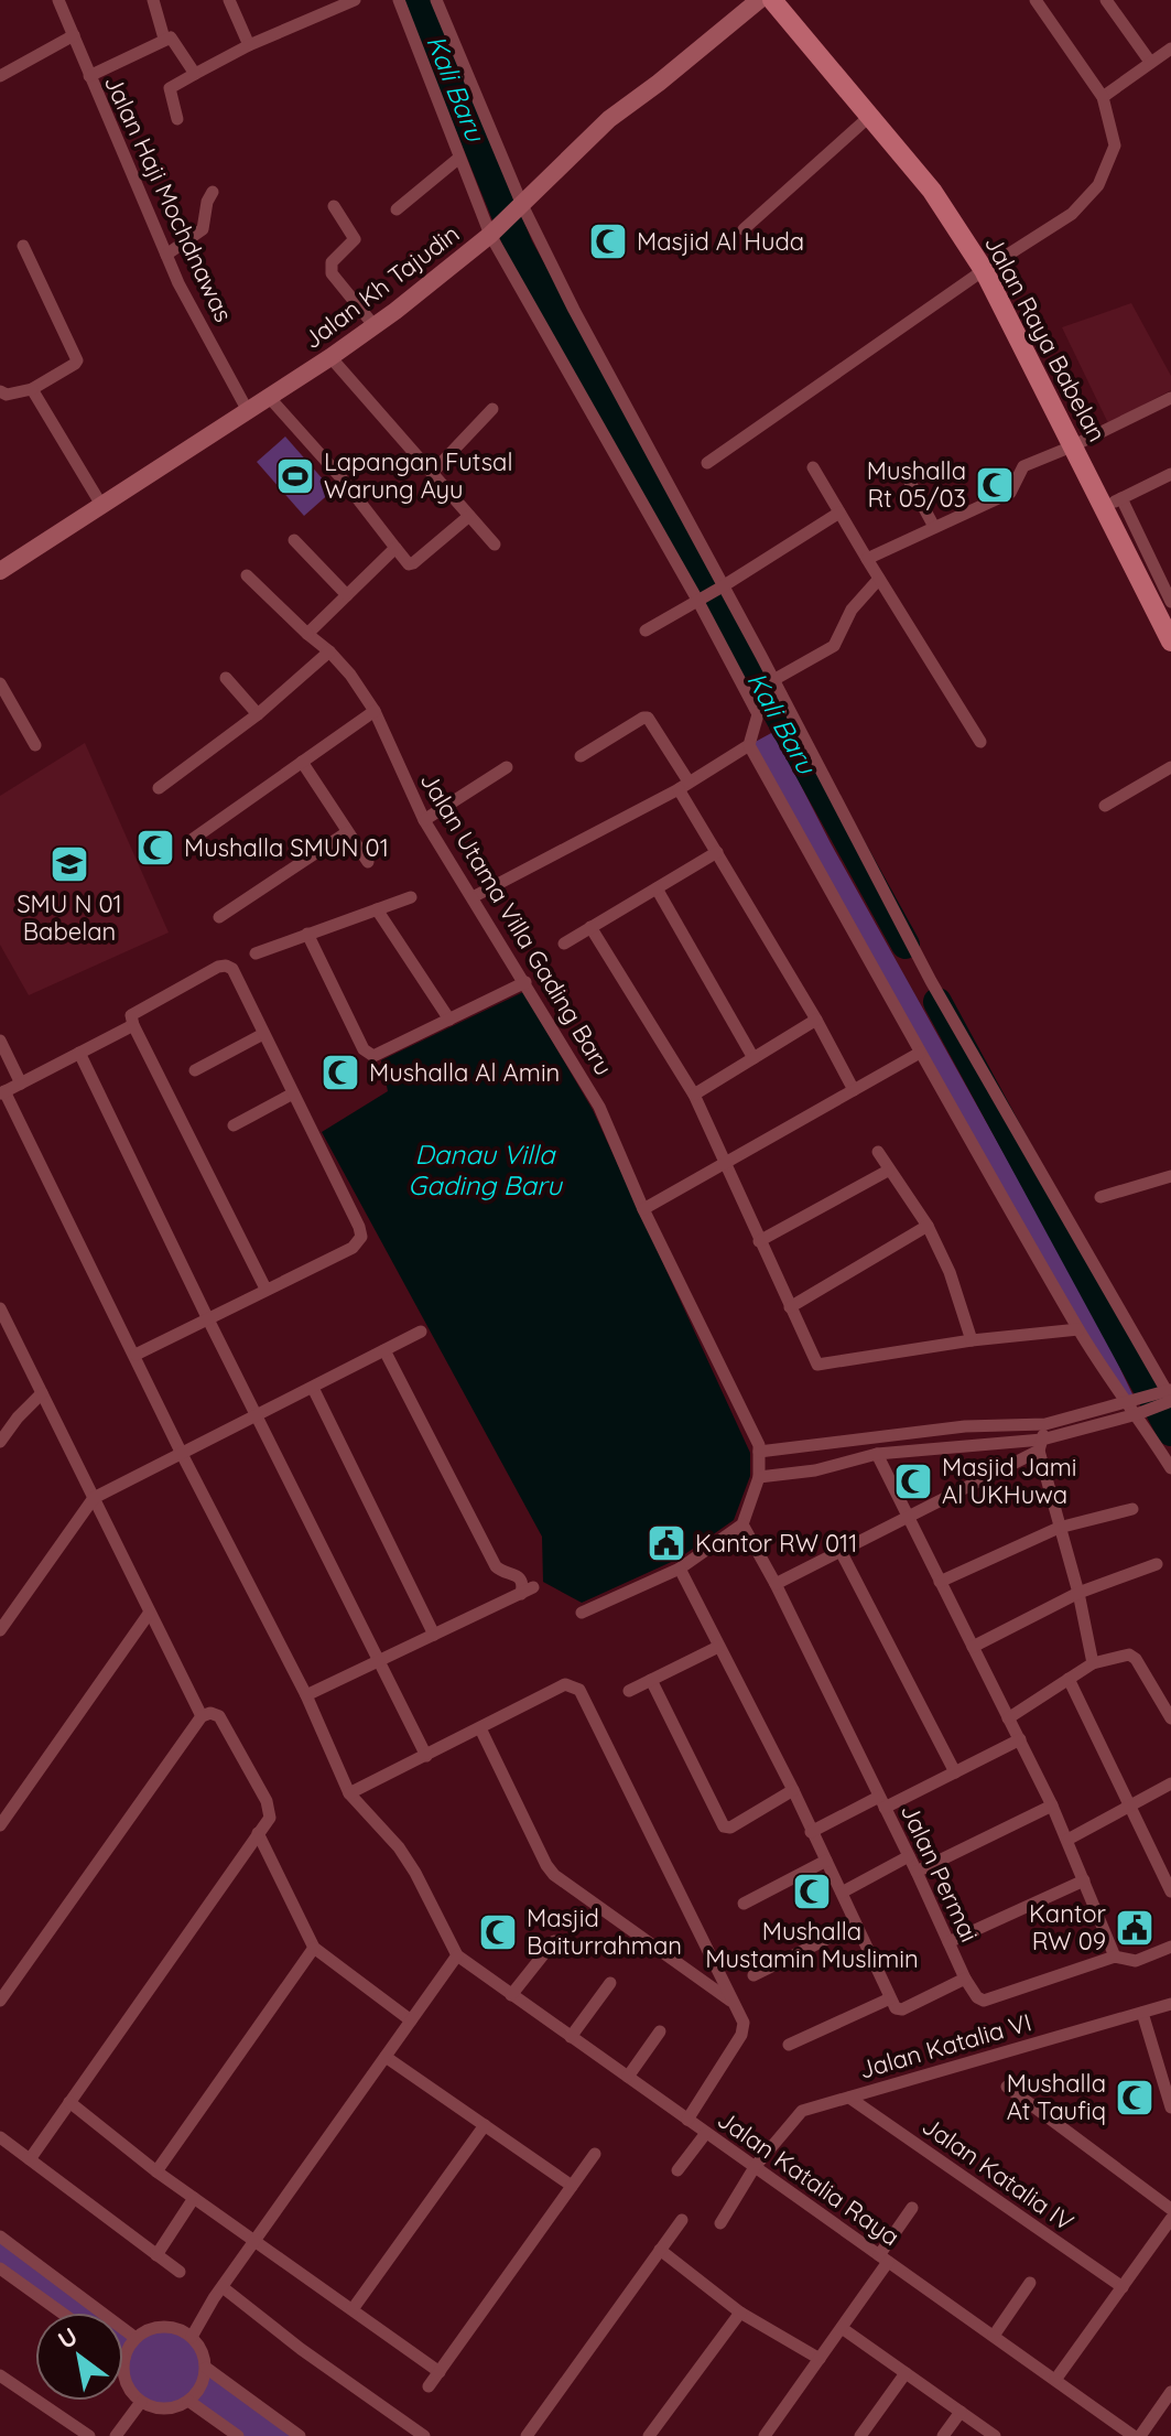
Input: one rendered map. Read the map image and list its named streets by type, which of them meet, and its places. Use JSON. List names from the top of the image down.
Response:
{
  "streets": {
    "main road": ["Jalan Raya Babelan"],
    "street": [
      "Jalan Haji Mochdnawas",
      "Jalan Kh Tajudin",
      "Jalan Utama Villa Gading Baru",
      "Jalan Permai",
      "Jalan Katalia VI",
      "Jalan Katalia IV",
      "Jalan Katalia Raya"
    ]
  },
  "crossings": [
    ["Jalan Haji Mochdnawas", "Jalan Kh Tajudin"],
    ["Jalan Kh Tajudin", "Jalan Raya Babelan"],
    ["Jalan Katalia VI", "Jalan Katalia IV"],
    ["Jalan Katalia VI", "Jalan Katalia Raya"]
  ],
  "water": ["Kali Baru", "Danau Villa Gading Baru"],
  "places": {
    "mosque": [
      "Masjid Al Huda",
      "Mushalla Rt 05/03",
      "Mushalla SMUN 01",
      "Mushalla Al Amin",
      "Masjid Jami Al UKHuwa",
      "Mushalla Mustamin Muslimin",
      "Masjid Baiturrahman",
      "Mushalla At Taufiq"
    ],
    "sports": ["Lapangan Futsal Warung Ayu"],
    "school or university": ["SMU N 01 Babelan"],
    "public building": ["Kantor RW 011", "Kantor RW 09"]
  },
  "north": "top left"
}
